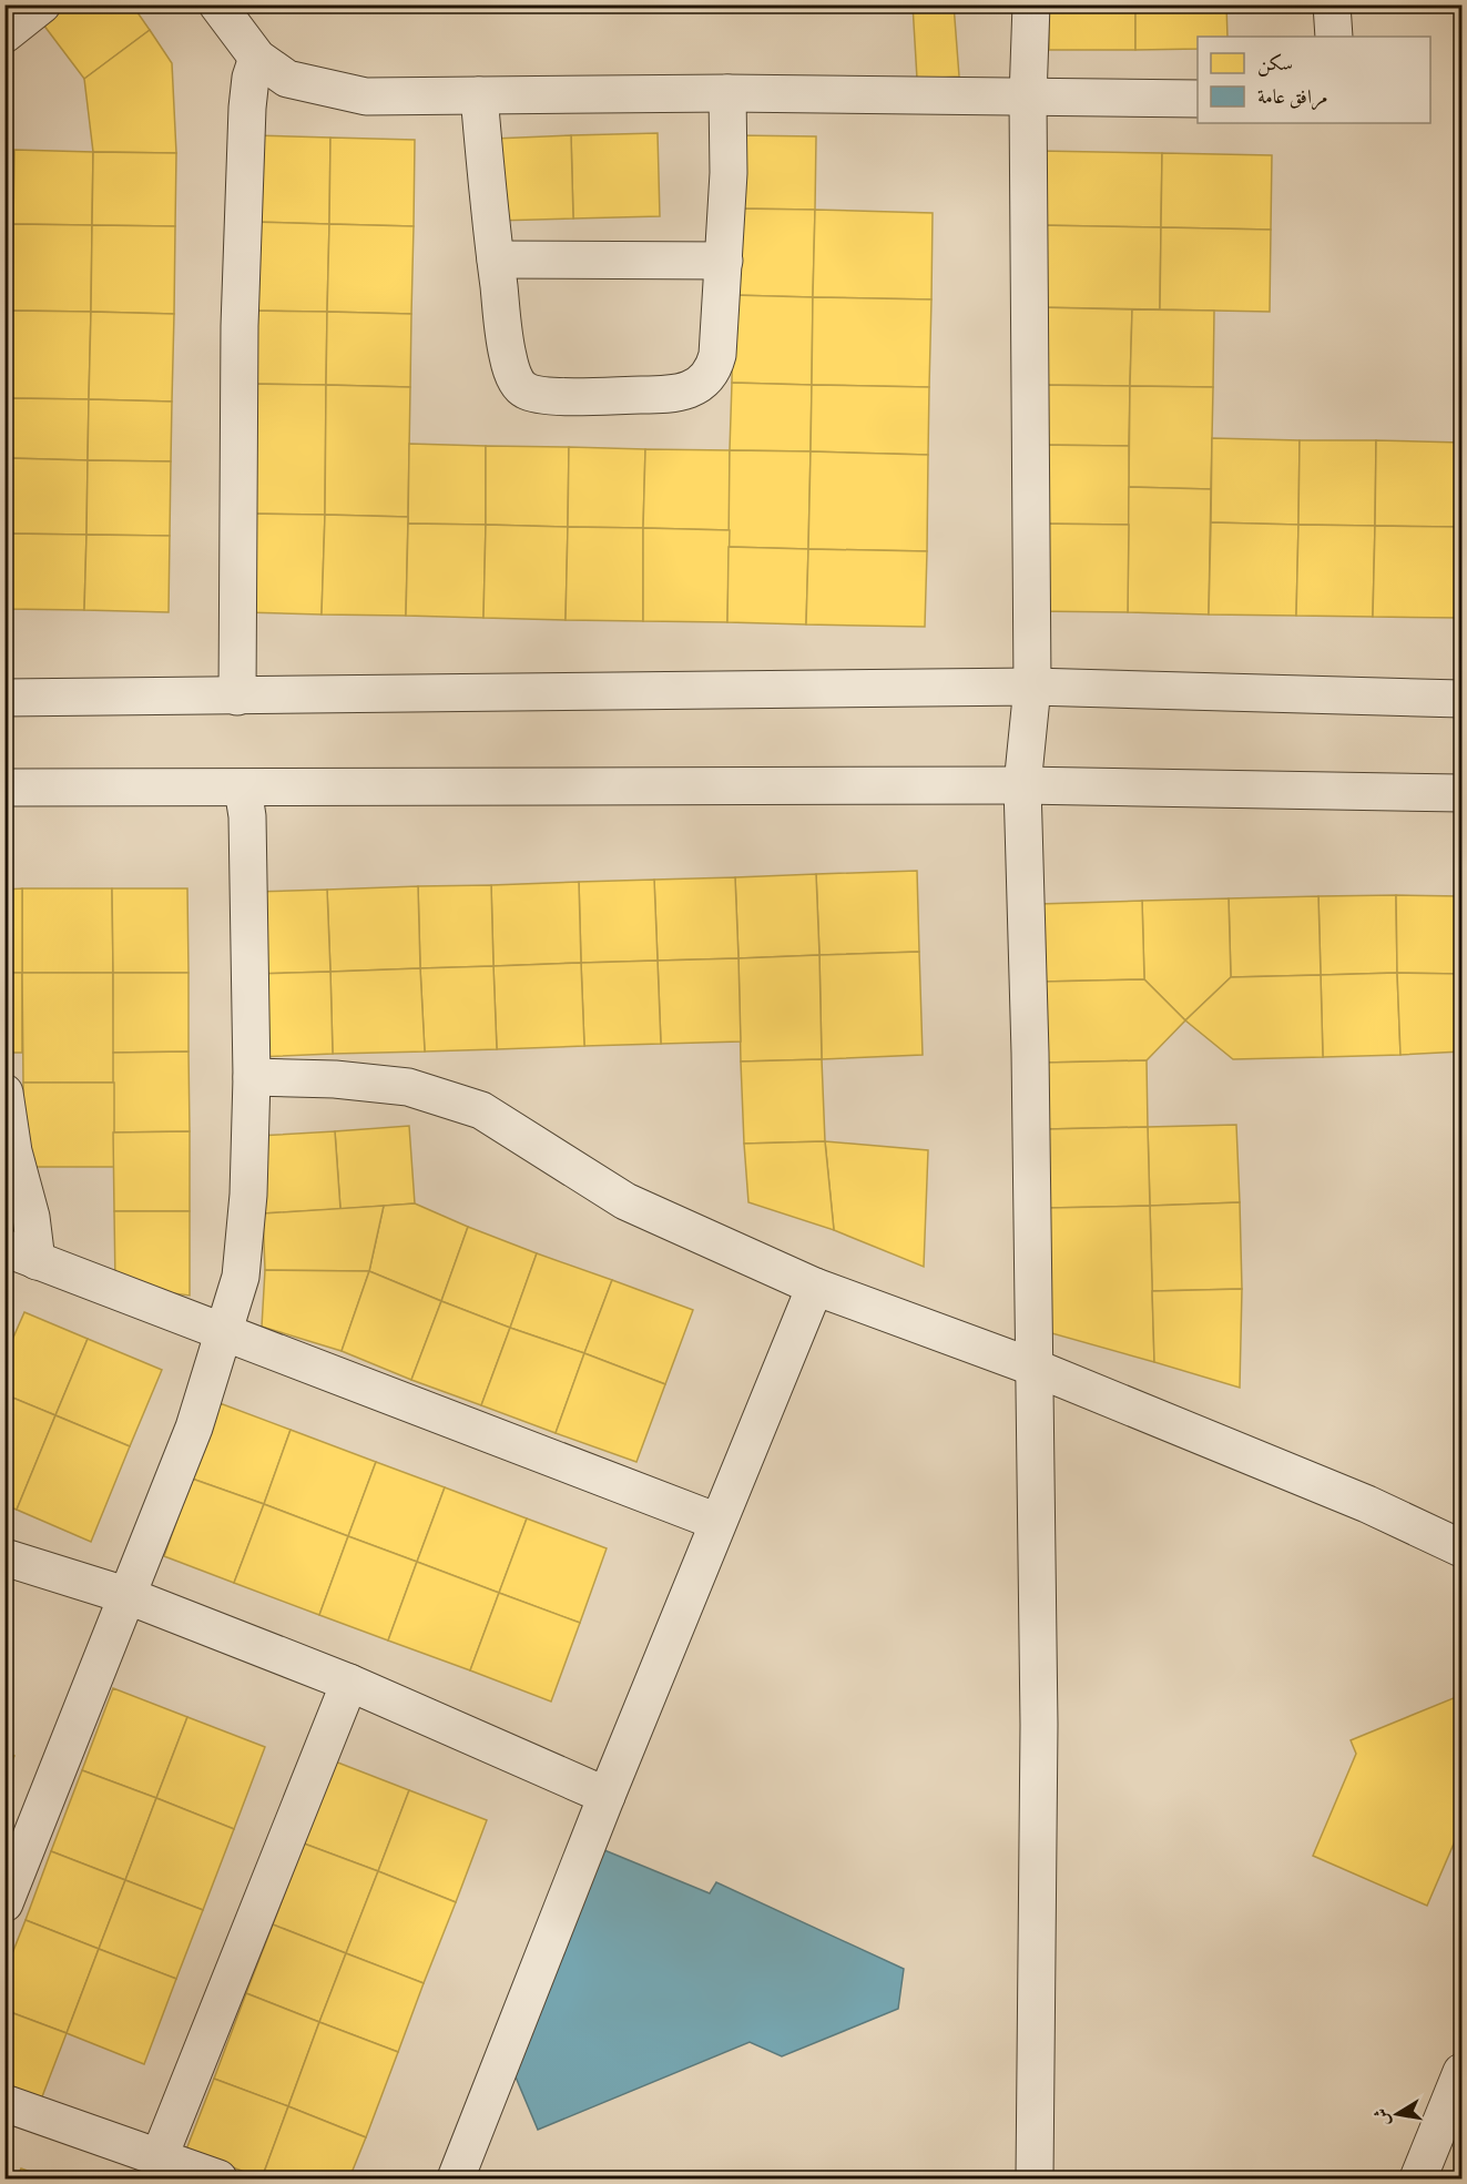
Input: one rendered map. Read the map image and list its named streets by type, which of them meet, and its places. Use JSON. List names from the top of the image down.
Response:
{
  "legend": ["سكن", "مرافق عامة"],
  "north": "left"
}
